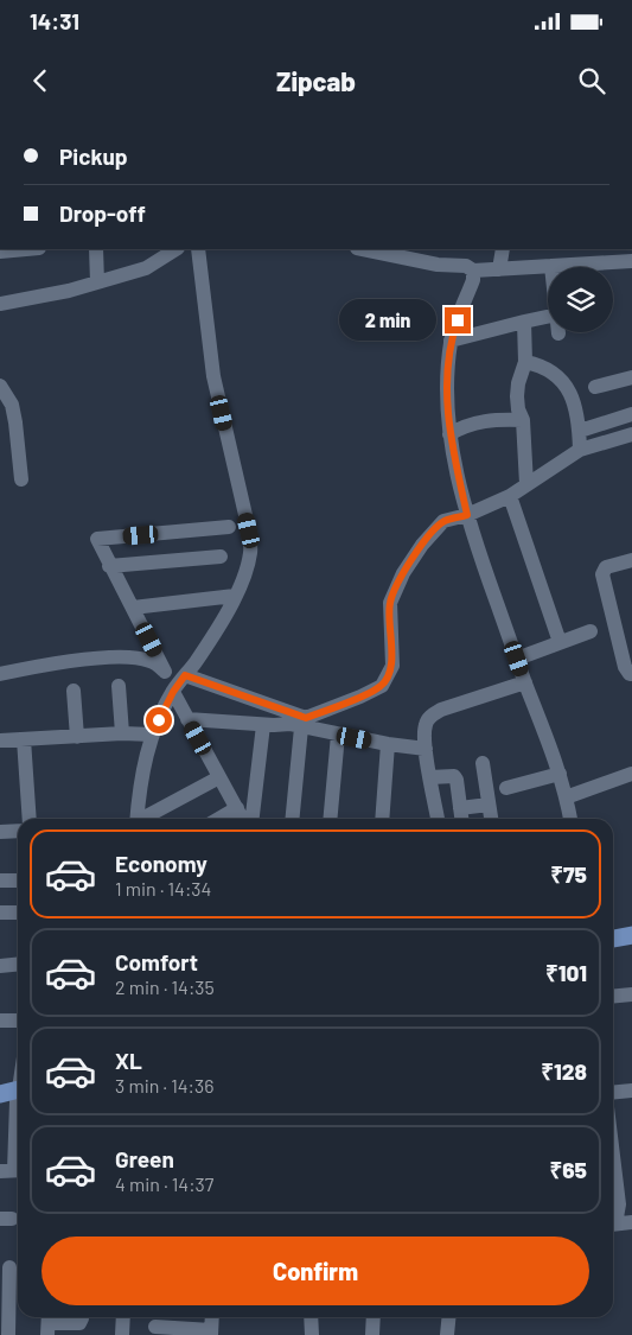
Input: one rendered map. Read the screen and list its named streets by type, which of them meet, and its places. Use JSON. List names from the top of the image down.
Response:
{
  "page": {
    "status": "14:31",
    "header": "Zipcab",
    "banner": ["Pickup", "Drop-off"],
    "bubble": "2 min",
    "list": [
      {
        "name": "Economy",
        "note": "1 min · 14:34",
        "value": "₹75"
      },
      {
        "name": "Comfort",
        "note": "2 min · 14:35",
        "value": "₹101"
      },
      {
        "name": "XL",
        "note": "3 min · 14:36",
        "value": "₹128"
      },
      {
        "name": "Green",
        "note": "4 min · 14:37",
        "value": "₹65"
      }
    ],
    "buttons": "Confirm"
  }
}
